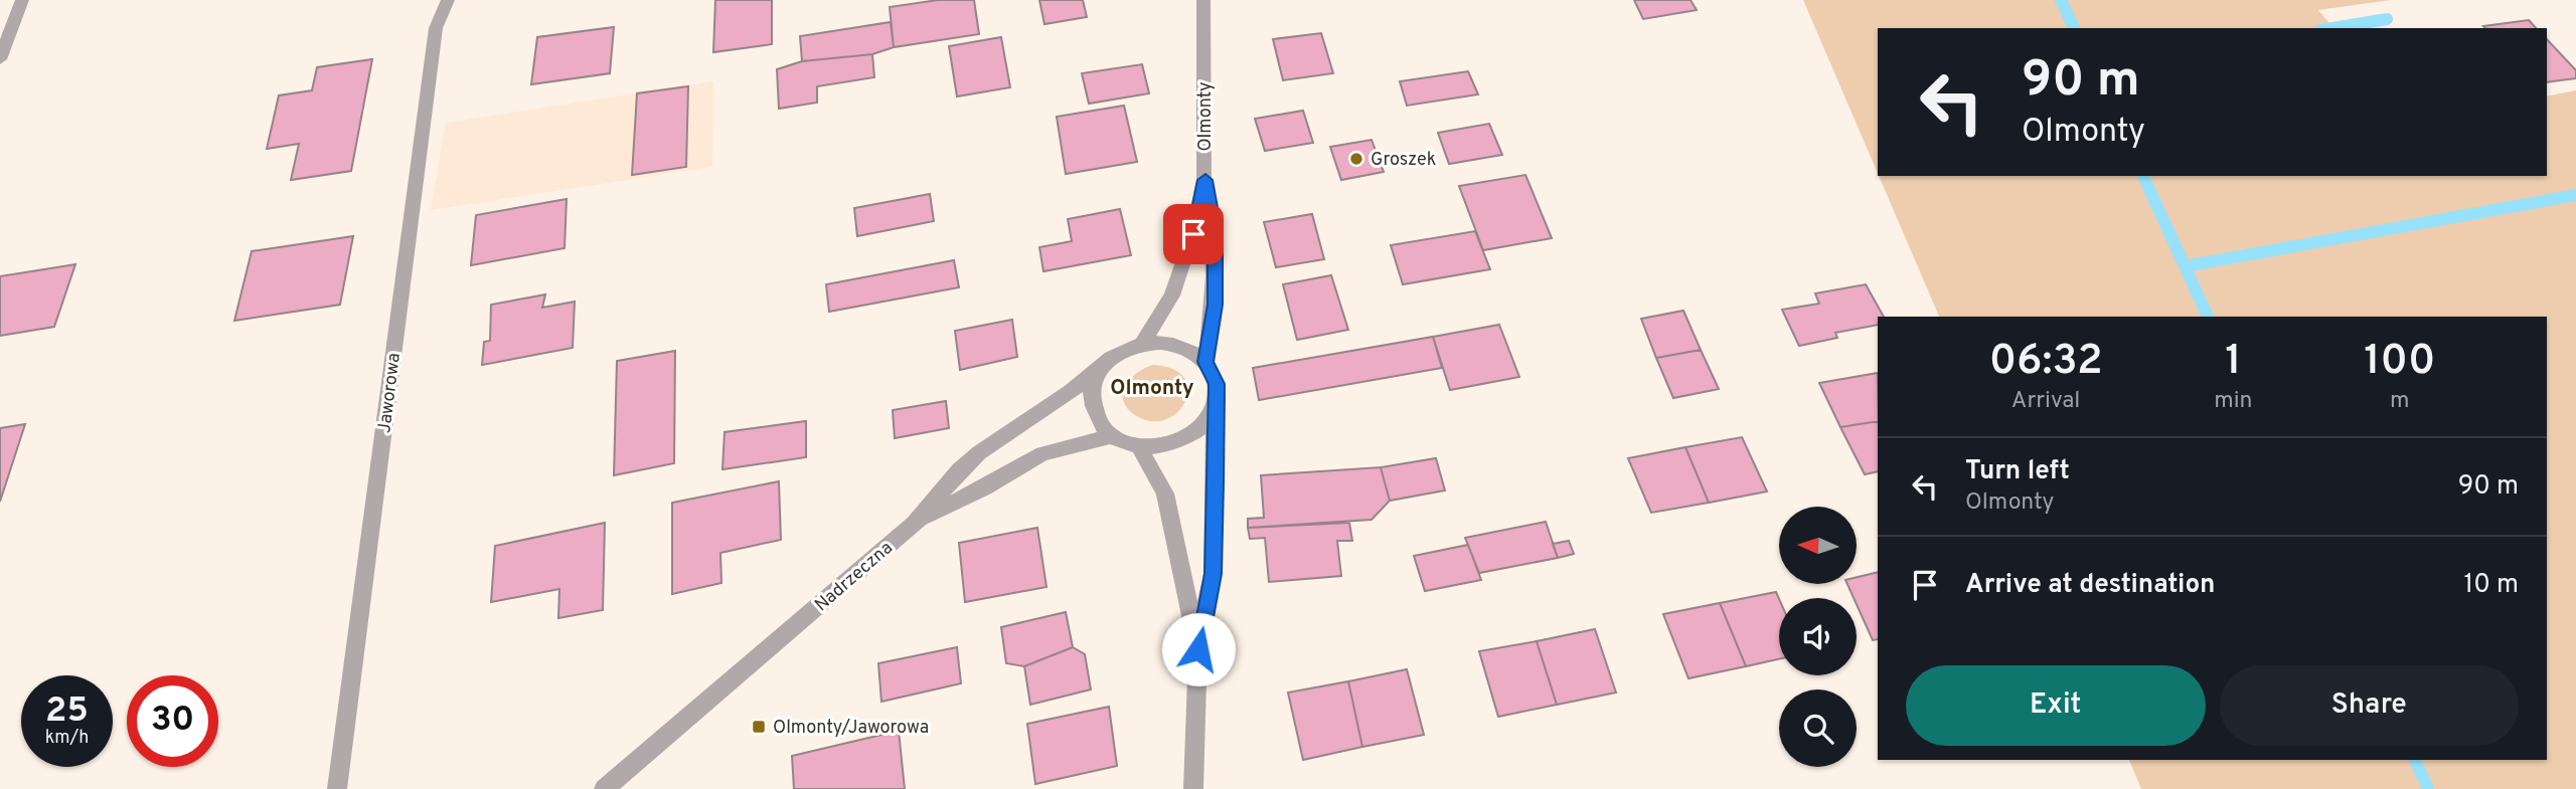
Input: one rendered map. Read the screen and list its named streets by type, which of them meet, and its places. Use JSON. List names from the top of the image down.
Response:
{
  "streets": {
    "street": ["Olmonty", "Jaworowa", "Nadrzeczna"]
  },
  "crossings": [
    ["Olmonty", "Nadrzeczna"]
  ],
  "districts": ["Olmonty"],
  "places": {
    "other": ["Groszek"],
    "transit": ["Olmonty/Jaworowa"]
  },
  "north": "left",
  "page": {
    "turn": ["90 m", "Olmonty"],
    "eta": [
      "06:32",
      "Arrival",
      "1",
      "min",
      "100",
      "m"
    ],
    "list": [
      {
        "name": "Turn left",
        "note": "Olmonty",
        "value": "90 m"
      },
      {
        "name": "Arrive at destination",
        "value": "10 m"
      }
    ],
    "buttons": ["Exit", "Share"],
    "speed": "25 km/h",
    "limit": "30"
  }
}
